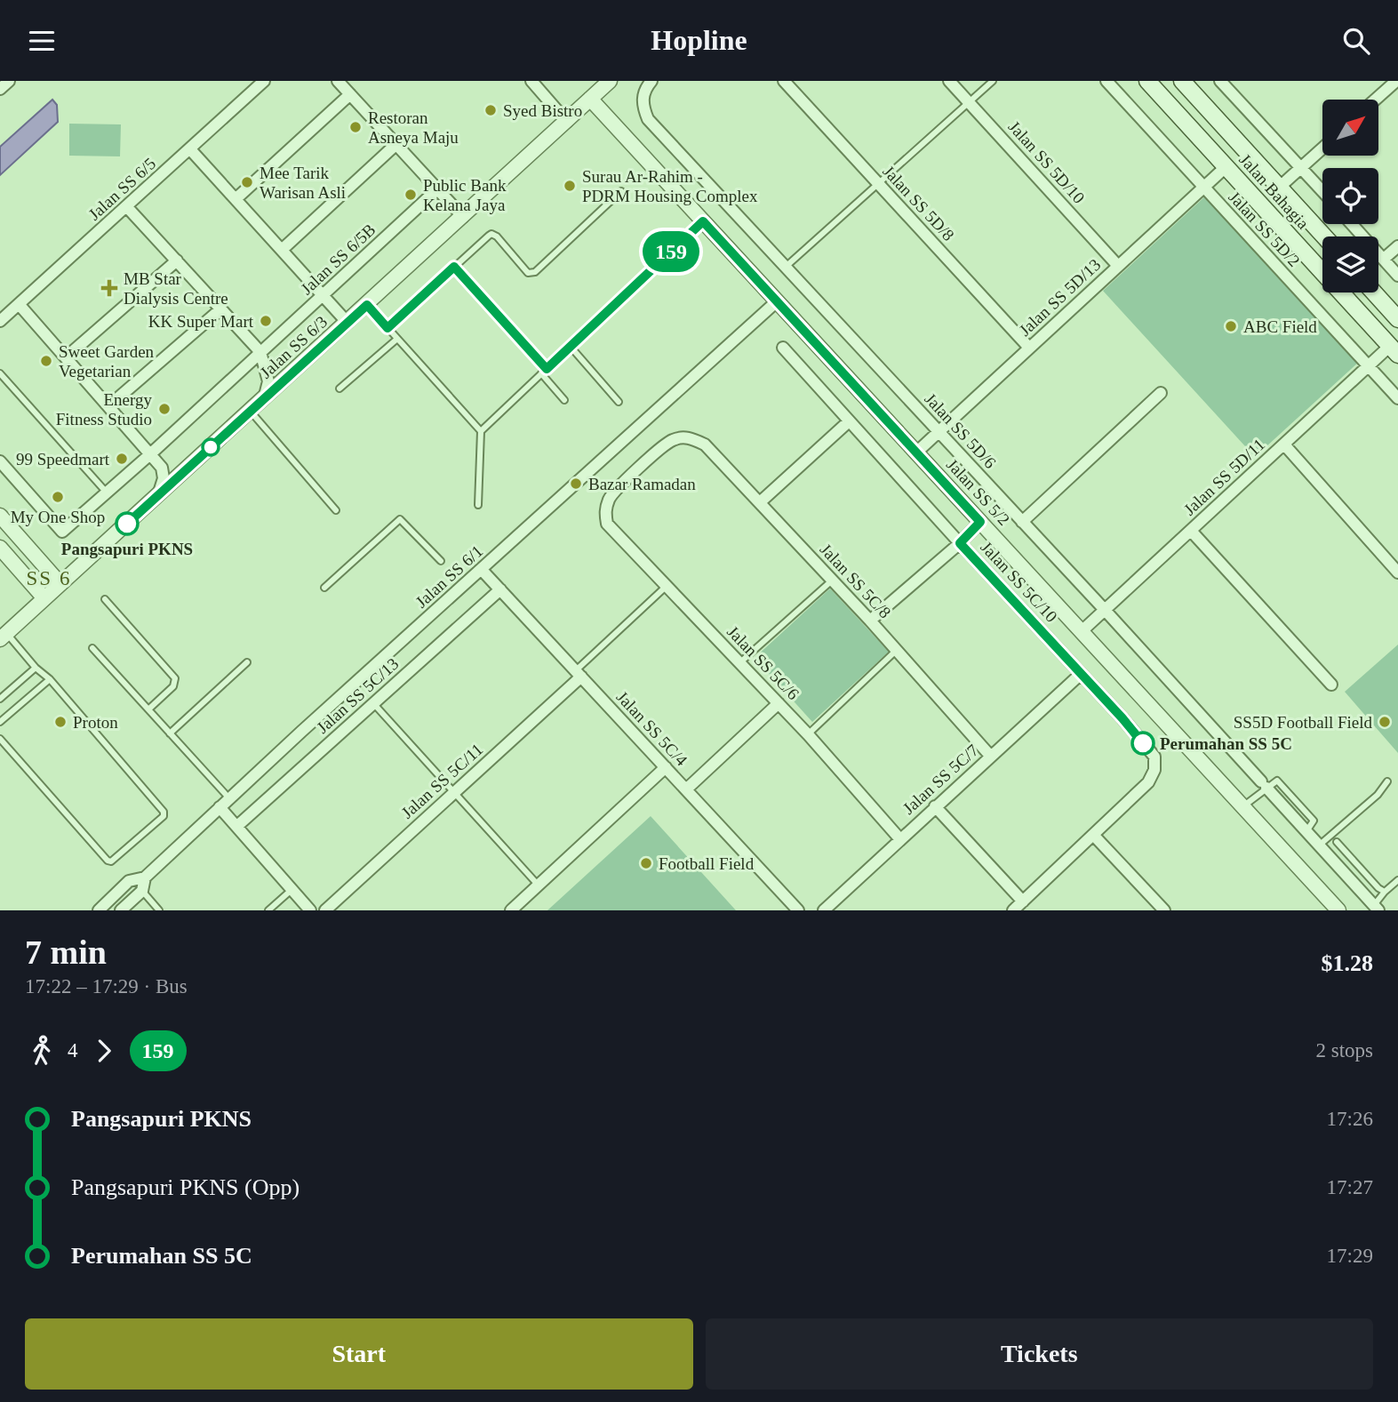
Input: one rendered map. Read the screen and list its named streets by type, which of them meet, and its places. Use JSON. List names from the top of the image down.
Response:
{
  "streets": {
    "main road": ["Jalan Bahagia"],
    "street": [
      "Jalan SS 5D/10",
      "Jalan SS 6/5",
      "Jalan SS 5D/8",
      "Jalan SS 5D/2",
      "Jalan SS 6/5B",
      "Jalan SS 5D/13",
      "Jalan SS 6/3",
      "Jalan SS 5D/6",
      "Jalan SS 5D/11",
      "Jalan SS 5/2",
      "Jalan SS 6/1",
      "Jalan SS 5C/8",
      "Jalan SS 5C/10",
      "Jalan SS 5C/6",
      "Jalan SS 5C/13",
      "Jalan SS 5C/4",
      "Jalan SS 5C/7",
      "Jalan SS 5C/11"
    ]
  },
  "crossings": [
    ["Jalan SS 5D/10", "Jalan SS 5D/13"],
    ["Jalan Bahagia", "Jalan SS 5D/13"],
    ["Jalan Bahagia", "Jalan SS 5D/11"],
    ["Jalan SS 5D/8", "Jalan SS 5D/13"],
    ["Jalan SS 5D/2", "Jalan SS 5D/13"],
    ["Jalan SS 5D/2", "Jalan SS 5D/11"],
    ["Jalan SS 5D/13", "Jalan SS 5D/6"],
    ["Jalan SS 5D/13", "Jalan SS 5/2"],
    ["Jalan SS 6/3", "Jalan SS 5/2"],
    ["Jalan SS 5D/6", "Jalan SS 5D/11"],
    ["Jalan SS 5D/11", "Jalan SS 5/2"],
    ["Jalan SS 5/2", "Jalan SS 6/1"],
    ["Jalan SS 6/1", "Jalan SS 5C/4"],
    ["Jalan SS 5C/8", "Jalan SS 5C/6"],
    ["Jalan SS 5C/8", "Jalan SS 5C/7"],
    ["Jalan SS 5C/10", "Jalan SS 5C/7"],
    ["Jalan SS 5C/6", "Jalan SS 5C/7"],
    ["Jalan SS 5C/13", "Jalan SS 5C/4"],
    ["Jalan SS 5C/4", "Jalan SS 5C/11"]
  ],
  "districts": ["SS 6"],
  "places": {
    "other": [
      "Syed Bistro",
      "Restoran Asneya Maju",
      "Mee Tarik Warisan Asli",
      "Surau Ar-Rahim - PDRM Housing Complex",
      "Public Bank Kelana Jaya",
      "KK Super Mart",
      "ABC Field",
      "Sweet Garden Vegetarian",
      "Energy Fitness Studio",
      "99 Speedmart",
      "Bazar Ramadan",
      "My One Shop",
      "Pangsapuri PKNS",
      "Proton",
      "SS5D Football Field",
      "Perumahan SS 5C",
      "Football Field"
    ],
    "health": ["MB Star Dialysis Centre"]
  },
  "lines": ["bus line 159"],
  "north": "top right",
  "page": {
    "header": "Hopline",
    "on_map": "159",
    "heading": ["7 min", "17:22 – 17:29 · Bus", "$1.28"],
    "legs": ["4", "159", "2 stops"],
    "list": [
      {
        "name": "Pangsapuri PKNS",
        "value": "17:26"
      },
      {
        "name": "Pangsapuri PKNS (Opp)",
        "value": "17:27"
      },
      {
        "name": "Perumahan SS 5C",
        "value": "17:29"
      }
    ],
    "buttons": ["Start", "Tickets"]
  }
}
